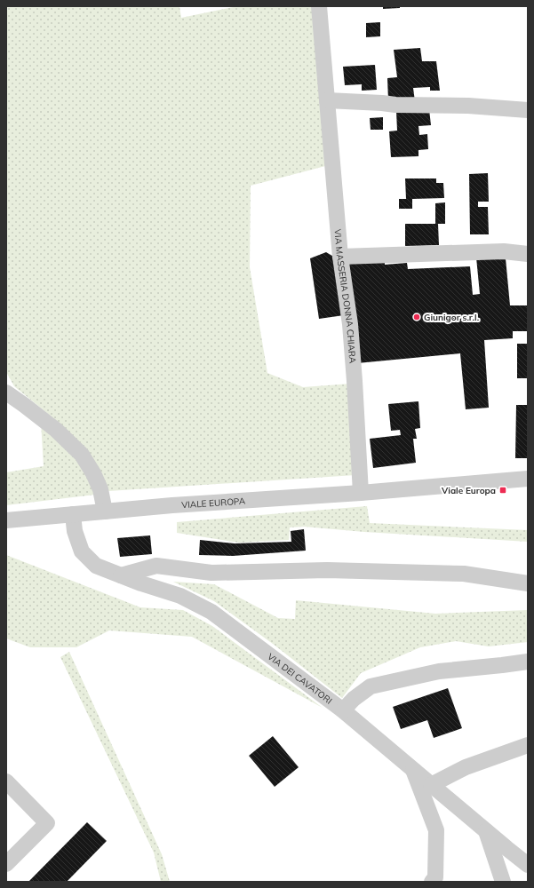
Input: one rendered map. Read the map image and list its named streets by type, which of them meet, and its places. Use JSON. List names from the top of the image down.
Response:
{
  "streets": {
    "street": ["VIA MASSERIA DONNA CHIARA", "VIALE EUROPA", "VIA DEI CAVATORI"]
  },
  "crossings": [
    ["VIA MASSERIA DONNA CHIARA", "VIALE EUROPA"],
    ["VIALE EUROPA", "VIA DEI CAVATORI"]
  ],
  "places": {
    "other": ["Giunigor s.r.l."],
    "transit": ["Viale Europa"]
  }
}
